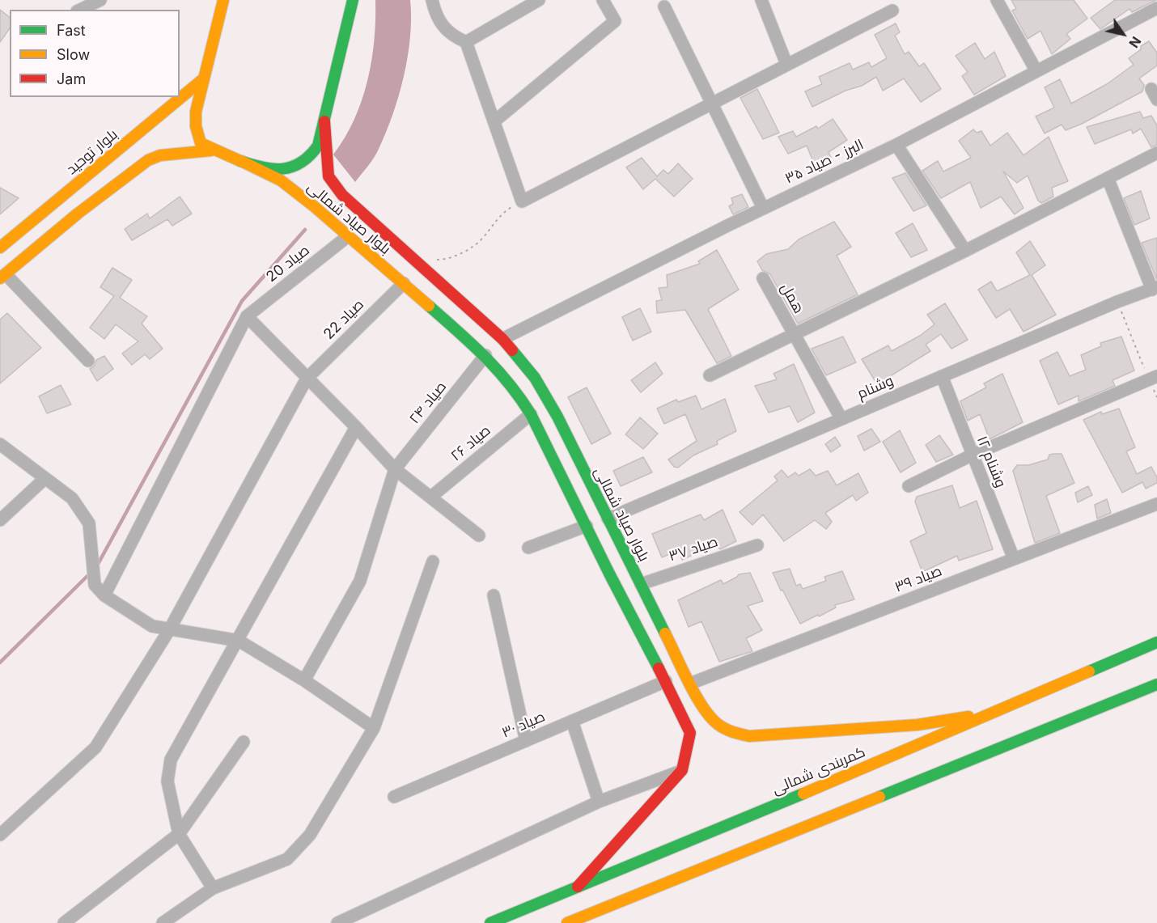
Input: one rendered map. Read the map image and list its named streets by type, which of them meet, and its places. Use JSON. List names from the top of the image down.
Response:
{
  "streets": {
    "main road": ["بلوار توحید", "بلوار صیاد شمالی", "کمربندی شمالی"],
    "street": [
      "البرز - صیاد ۳۵",
      "صیاد 20",
      "همل",
      "صیاد 22",
      "وشنام",
      "صیاد ۲۴",
      "صیاد ۲۶",
      "وشنام ۱۲",
      "صیاد ۳۷",
      "صیاد ۳۹",
      "صیاد ۳۰"
    ]
  },
  "crossings": [
    ["البرز - صیاد ۳۵", "بلوار صیاد شمالی"],
    ["بلوار صیاد شمالی", "صیاد 20"],
    ["بلوار صیاد شمالی", "صیاد 22"],
    ["بلوار صیاد شمالی", "وشنام"],
    ["بلوار صیاد شمالی", "صیاد ۲۴"],
    ["بلوار صیاد شمالی", "صیاد ۲۶"],
    ["بلوار صیاد شمالی", "صیاد ۳۷"],
    ["بلوار صیاد شمالی", "صیاد ۳۹"],
    ["بلوار صیاد شمالی", "صیاد ۳۰"],
    ["همل", "وشنام"],
    ["وشنام", "وشنام ۱۲"],
    ["وشنام ۱۲", "صیاد ۳۹"]
  ],
  "legend": ["Fast", "Slow", "Jam"],
  "north": "bottom right"
}
